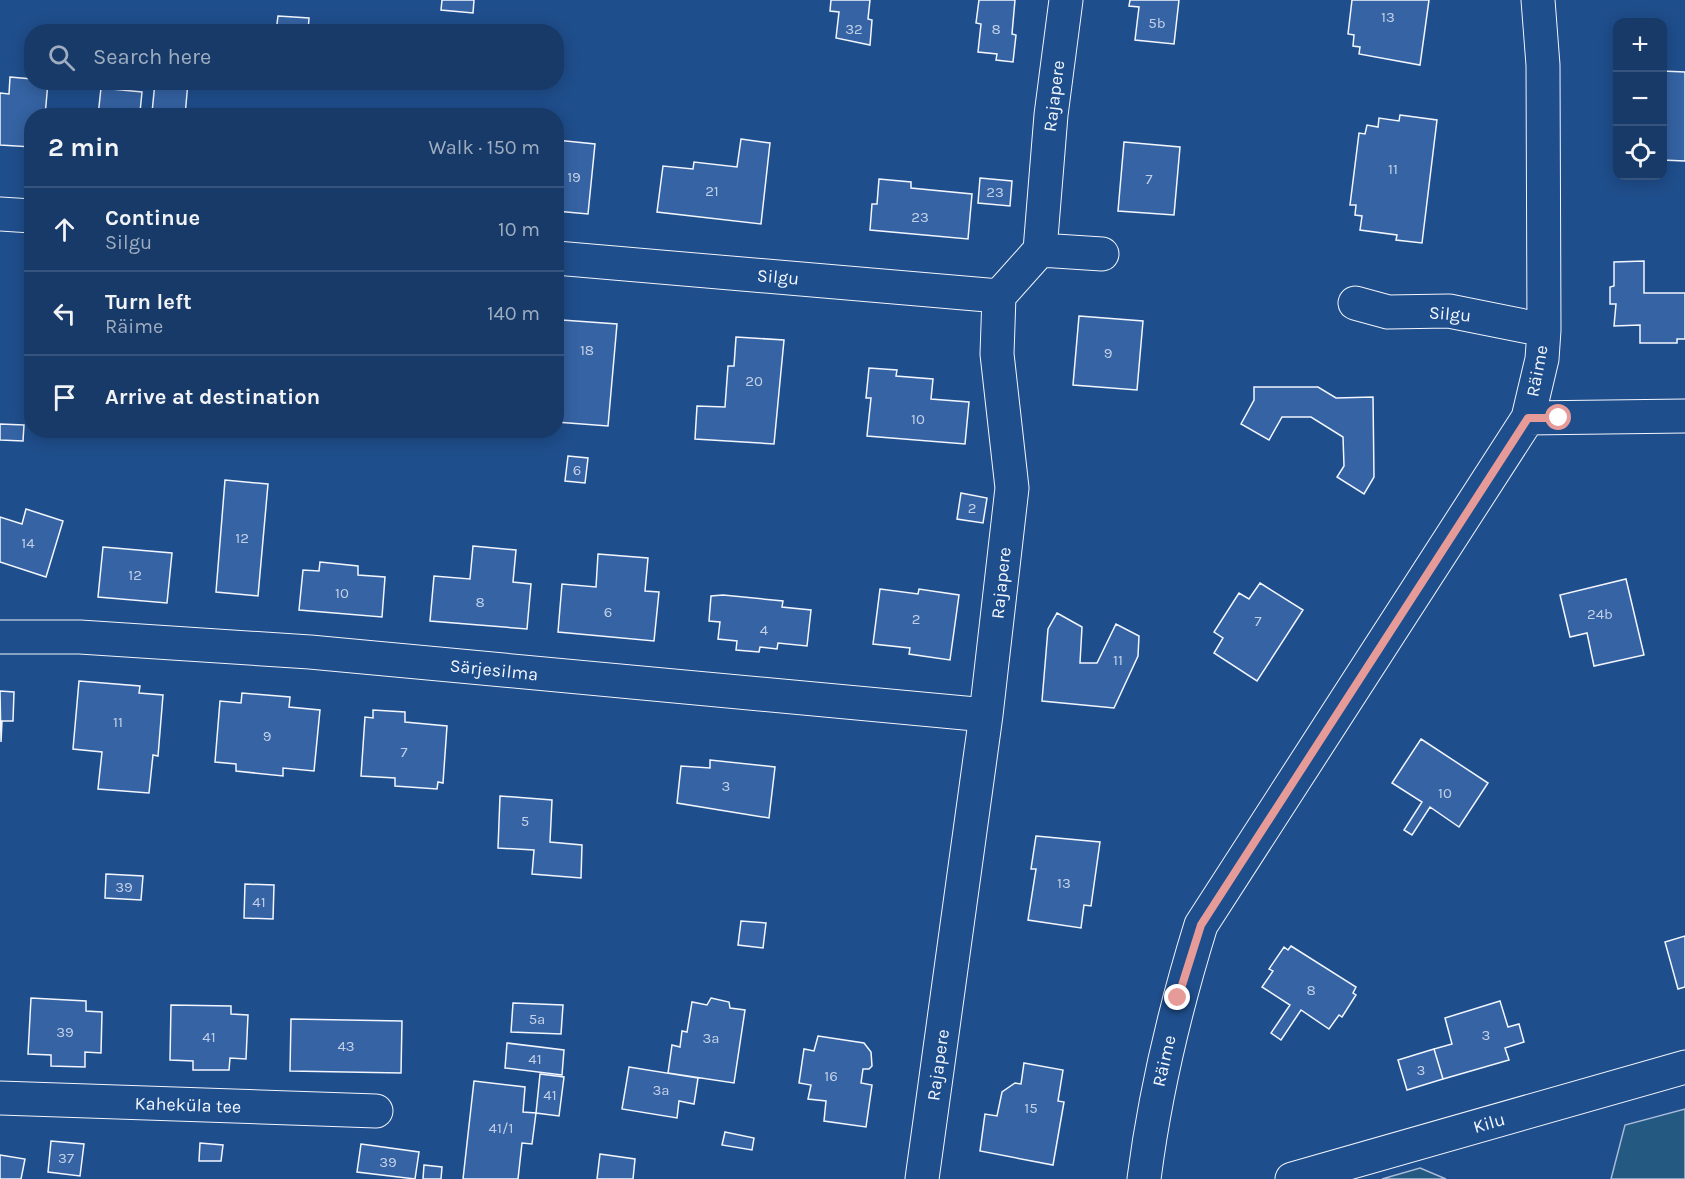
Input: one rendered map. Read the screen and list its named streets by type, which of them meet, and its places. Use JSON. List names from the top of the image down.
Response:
{
  "streets": {
    "street": [
      "Rajapere",
      "Silgu",
      "Räime",
      "Särjesilma",
      "Kaheküla tee",
      "Kilu"
    ]
  },
  "crossings": [
    ["Rajapere", "Silgu"],
    ["Rajapere", "Särjesilma"],
    ["Silgu", "Räime"]
  ],
  "house_numbers": [
    "13",
    "5b",
    "32",
    "8",
    "11",
    "19",
    "7",
    "21",
    "23",
    "23",
    "18",
    "9",
    "20",
    "10",
    "6",
    "2",
    "12",
    "14",
    "12",
    "10",
    "8",
    "6",
    "24b",
    "2",
    "7",
    "4",
    "11",
    "11",
    "9",
    "7",
    "3",
    "10",
    "5",
    "13",
    "39",
    "41",
    "8",
    "5a",
    "39",
    "3",
    "41",
    "3a",
    "43",
    "41",
    "3",
    "16",
    "3a",
    "41",
    "15",
    "41/1",
    "37",
    "39"
  ],
  "page": {
    "map_buttons": ["+", "−"],
    "search": "Search here",
    "heading": ["2 min", "Walk · 150 m"],
    "list": [
      ["Continue", "Silgu", "10 m"],
      ["Turn left", "Räime", "140 m"],
      "Arrive at destination"
    ]
  }
}
